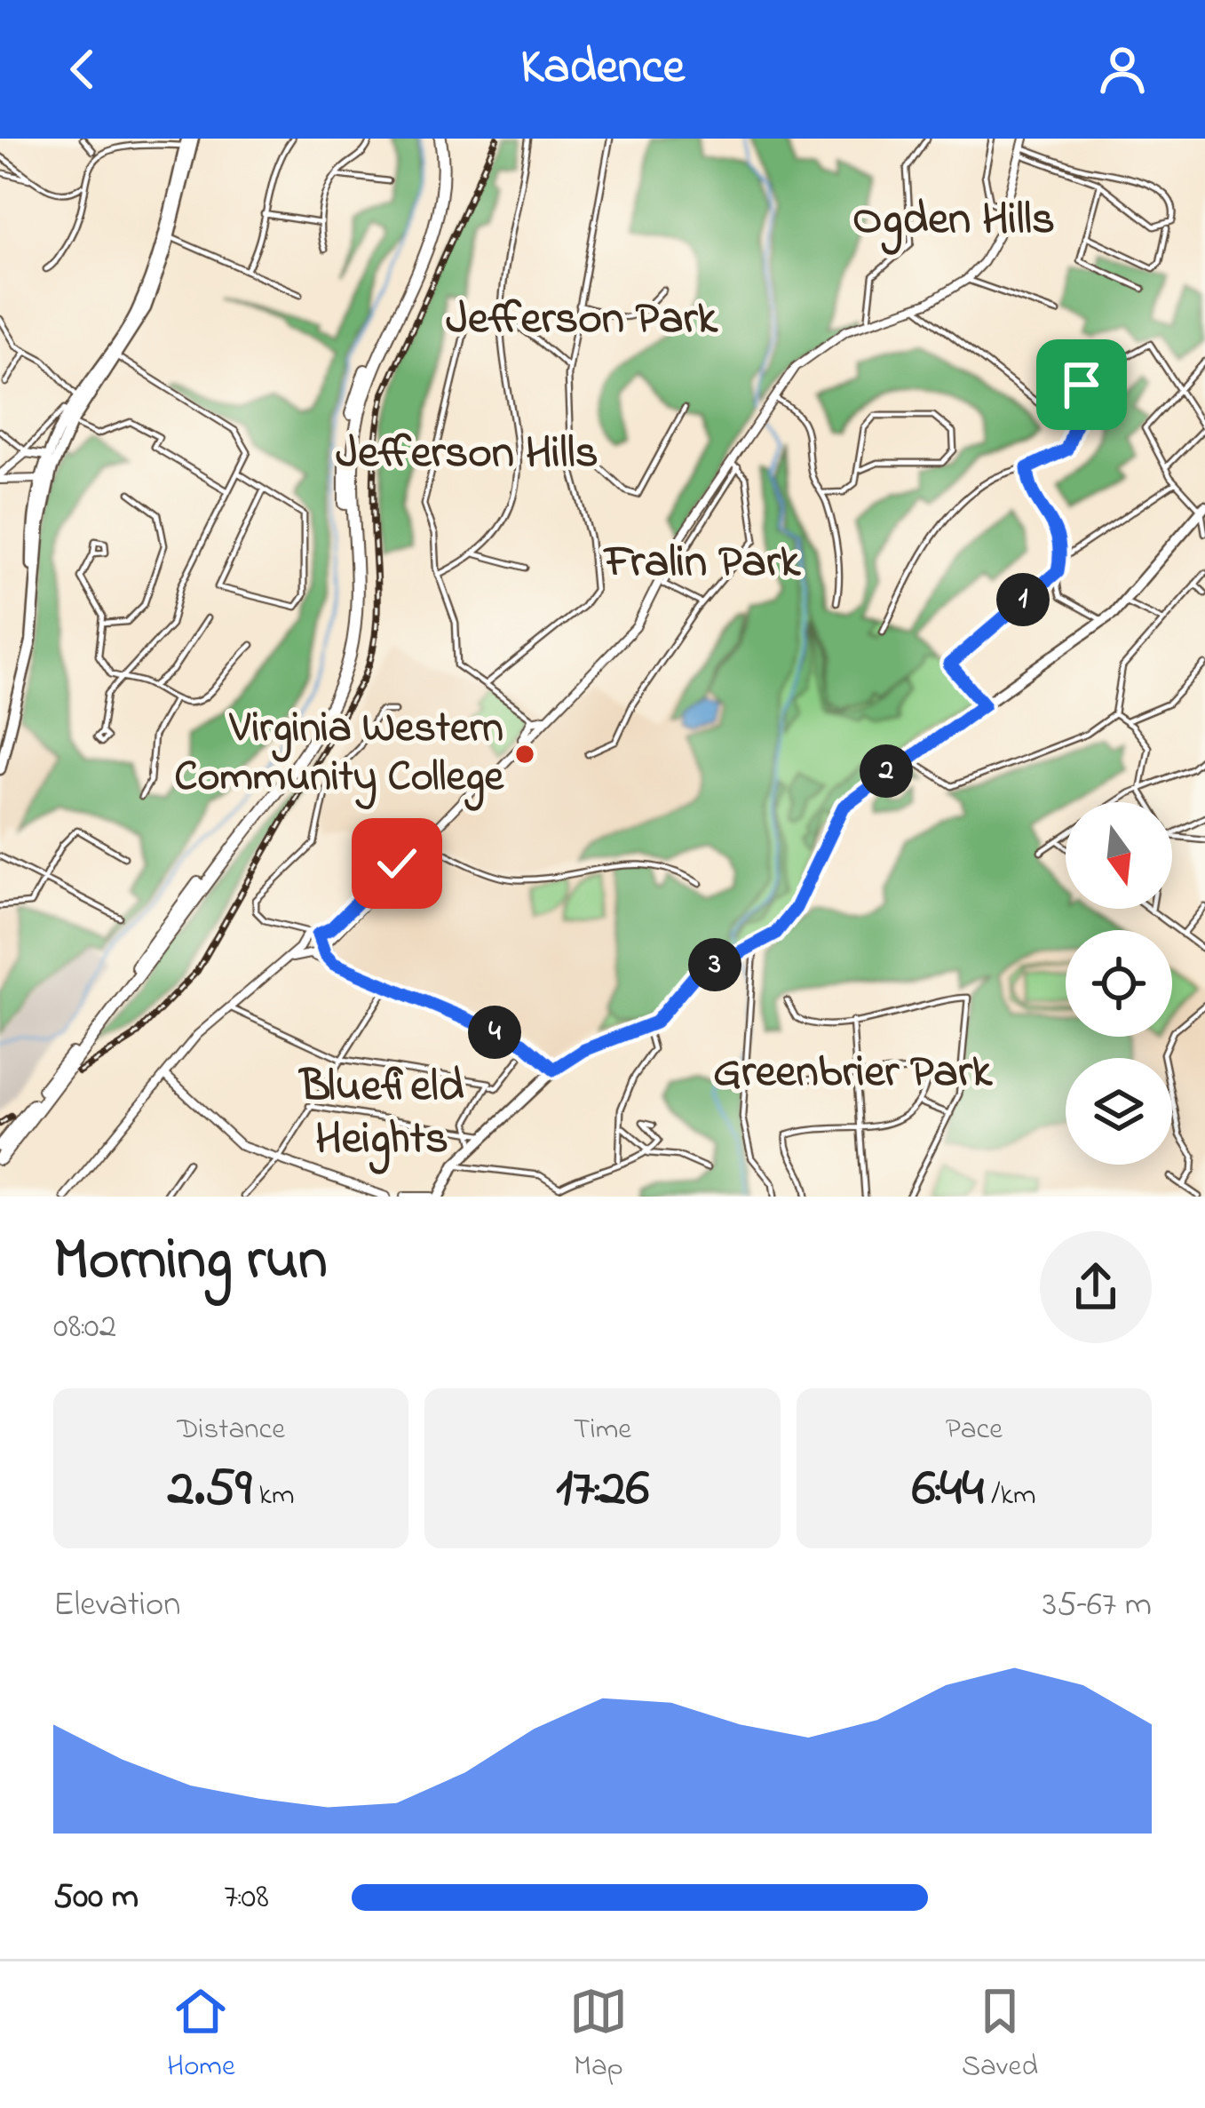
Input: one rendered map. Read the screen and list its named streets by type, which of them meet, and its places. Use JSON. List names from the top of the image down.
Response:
{
  "districts": [
    "Ogden Hills",
    "Jefferson Park",
    "Jefferson Hills",
    "Fralin Park",
    "Greenbrier Park",
    "Bluefield Heights"
  ],
  "places": ["Virginia Western Community College"],
  "north": "bottom",
  "page": {
    "header": "Kadence",
    "pins": [
      "1",
      "2",
      "3",
      "4"
    ],
    "heading": ["Morning run", "08:02"],
    "stats": [
      ["Distance", "2.59 km"],
      ["Time", "17:26"],
      ["Pace", "6:44 /km"]
    ],
    "chart": ["Elevation", "35–67 m"],
    "list": [
      {
        "name": "500 m",
        "note": "7:08"
      }
    ],
    "tabs": ["Home", "Map", "Saved"]
  }
}
